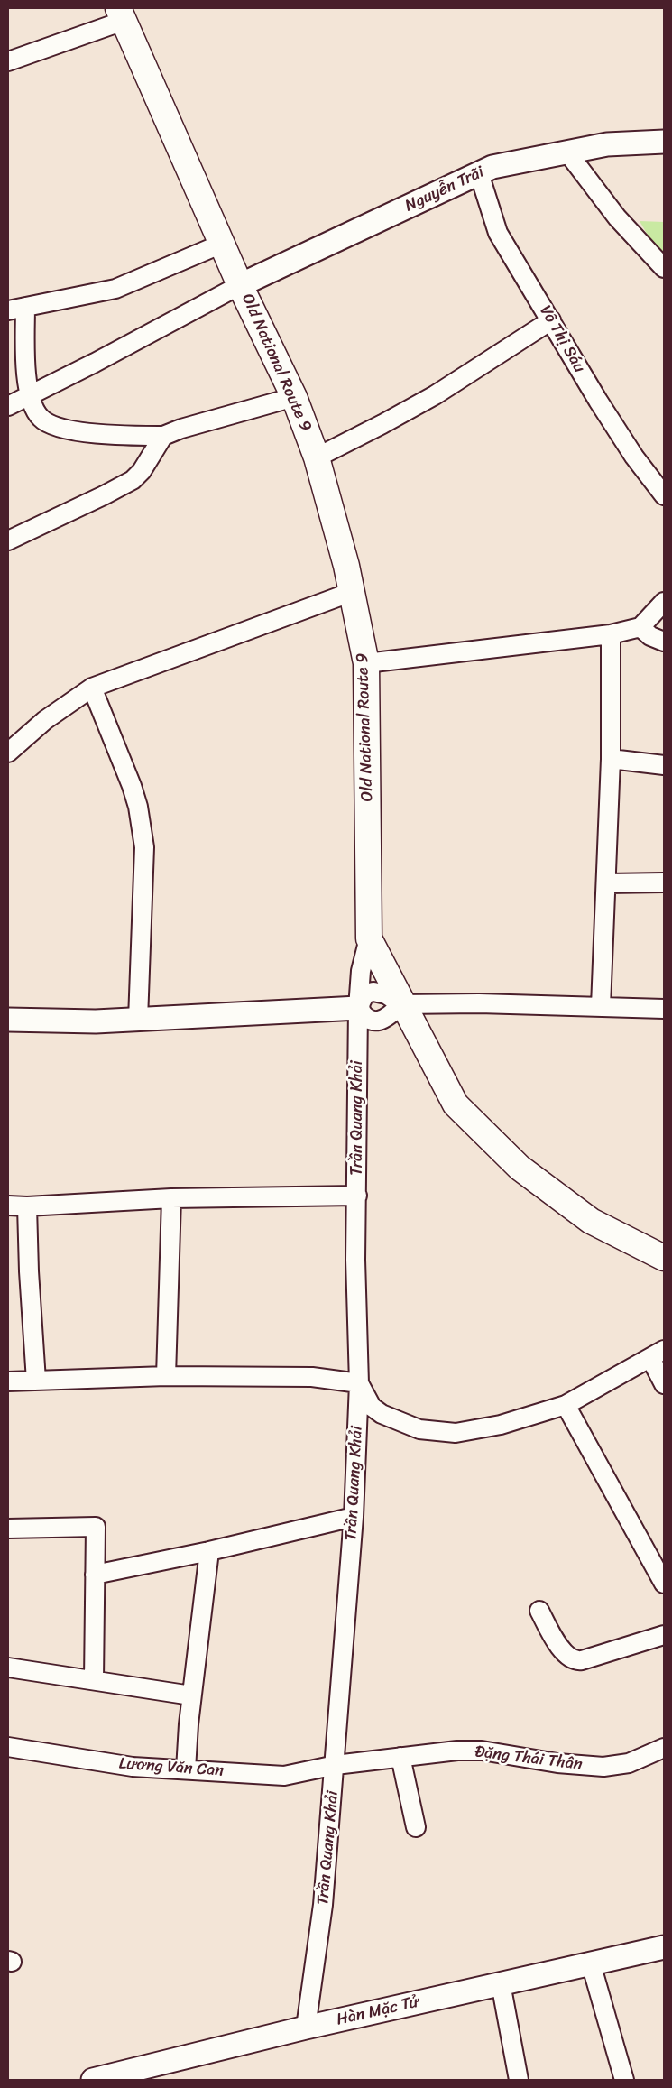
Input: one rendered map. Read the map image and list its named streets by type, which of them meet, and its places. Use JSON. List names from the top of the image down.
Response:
{
  "streets": {
    "main road": ["Old National Route 9"],
    "street": [
      "Nguyễn Trãi",
      "Võ Thị Sáu",
      "Trần Quang Khải",
      "Đặng Thái Thân",
      "Lương Văn Can",
      "Hàn Mặc Tử"
    ]
  },
  "crossings": [
    ["Nguyễn Trãi", "Võ Thị Sáu"],
    ["Nguyễn Trãi", "Old National Route 9"],
    ["Old National Route 9", "Trần Quang Khải"],
    ["Trần Quang Khải", "Đặng Thái Thân"],
    ["Trần Quang Khải", "Lương Văn Can"],
    ["Trần Quang Khải", "Hàn Mặc Tử"],
    ["Đặng Thái Thân", "Lương Văn Can"]
  ]
}
